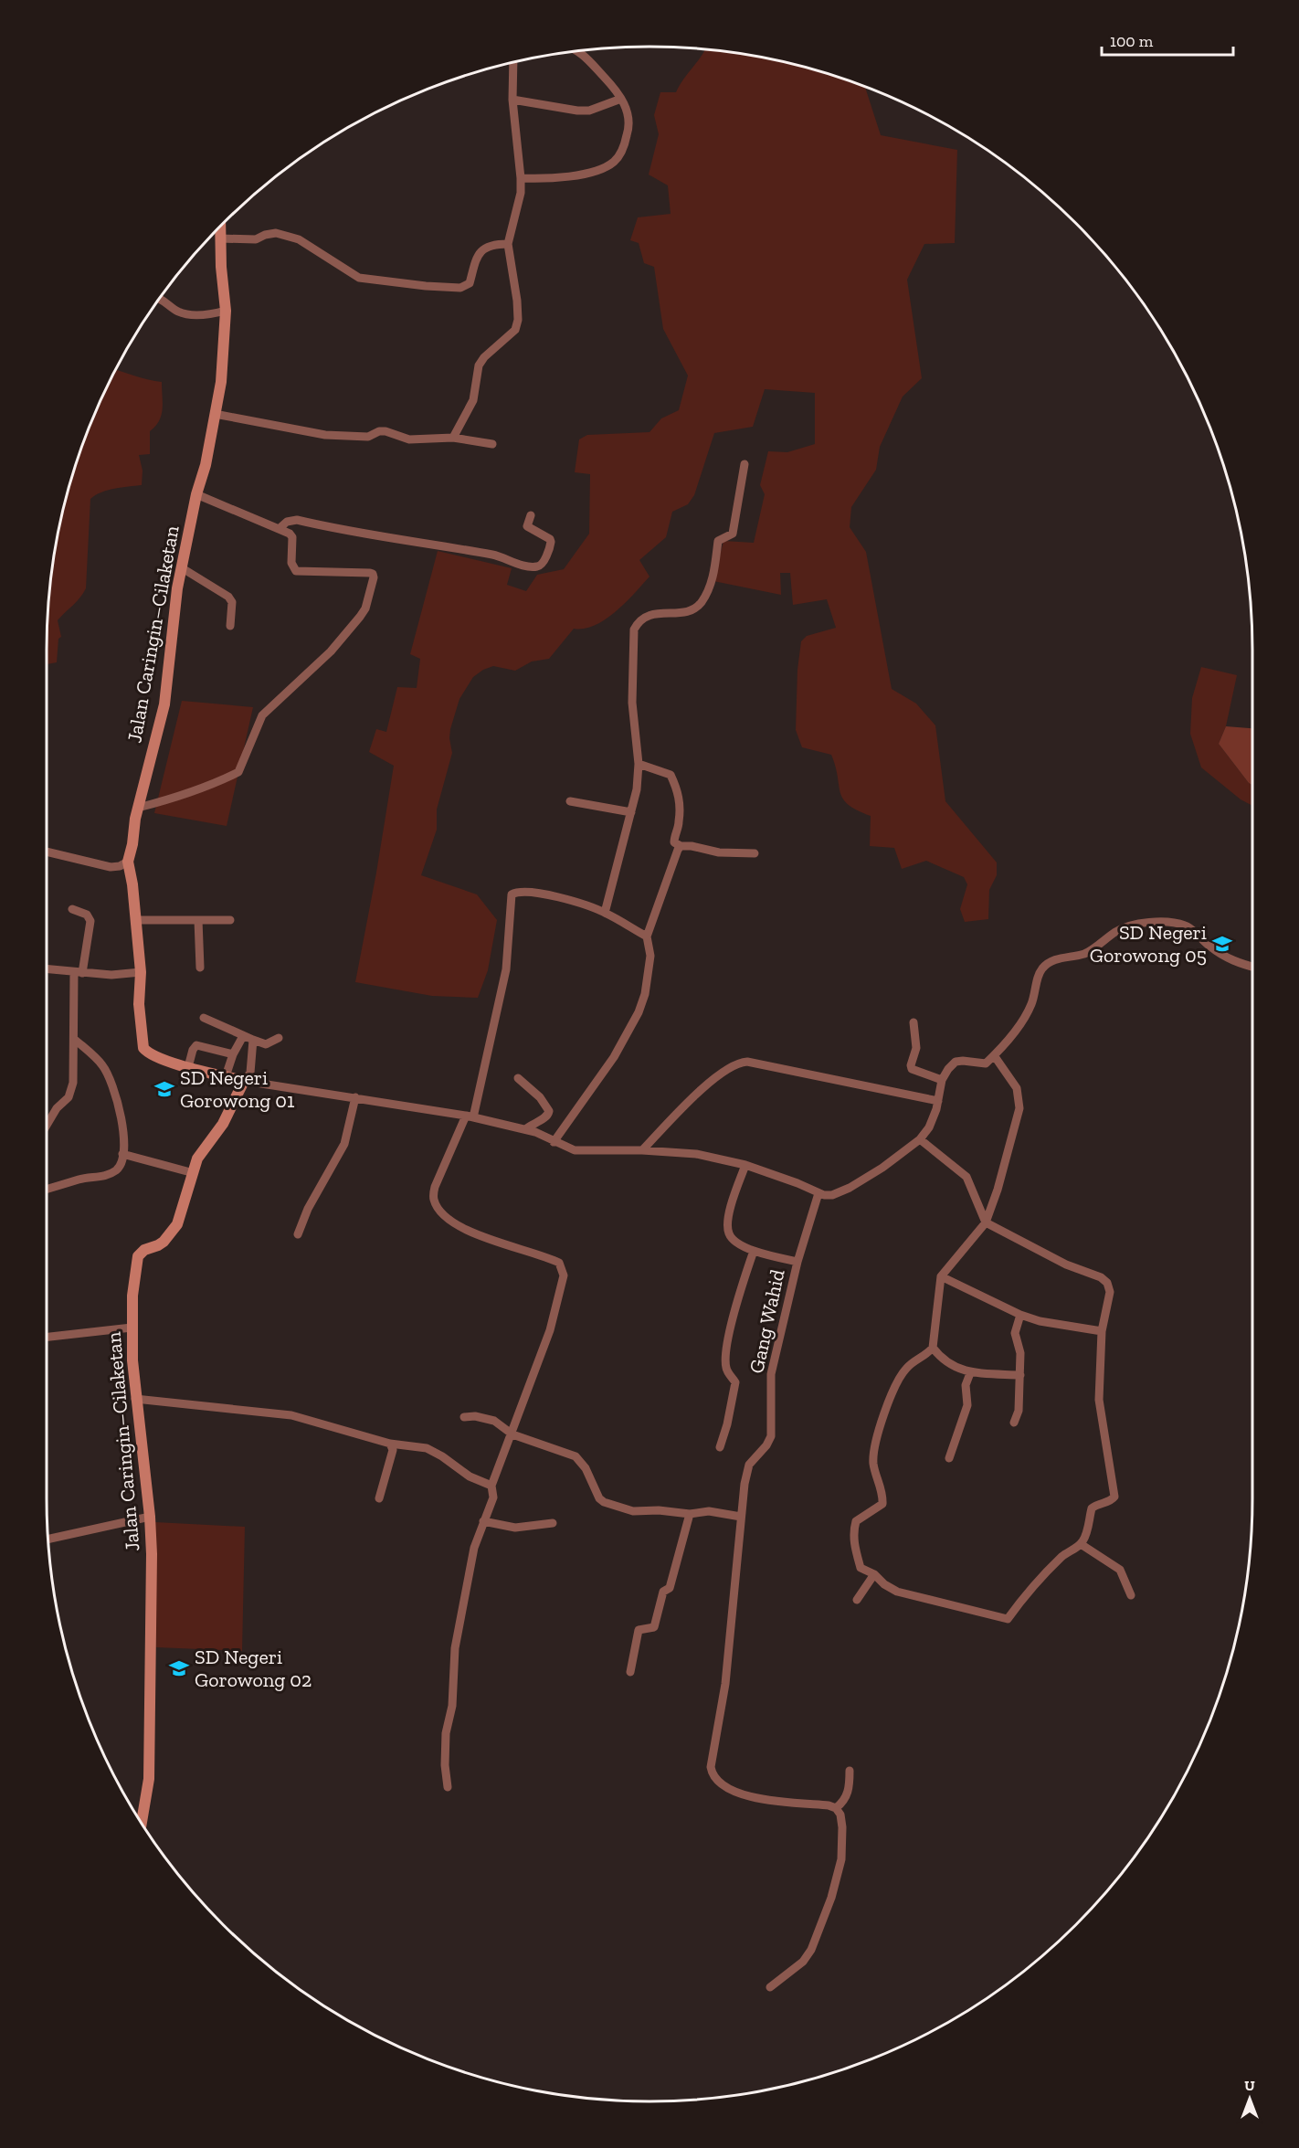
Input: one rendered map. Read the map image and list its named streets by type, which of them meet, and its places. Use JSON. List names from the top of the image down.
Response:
{
  "streets": {
    "street": ["Jalan Caringin–Cilaketan", "Gang Wahid"]
  },
  "places": {
    "school or university": ["SD Negeri Gorowong 05", "SD Negeri Gorowong 01", "SD Negeri Gorowong 02"]
  },
  "scale_bar": "100 m",
  "north": "top"
}
